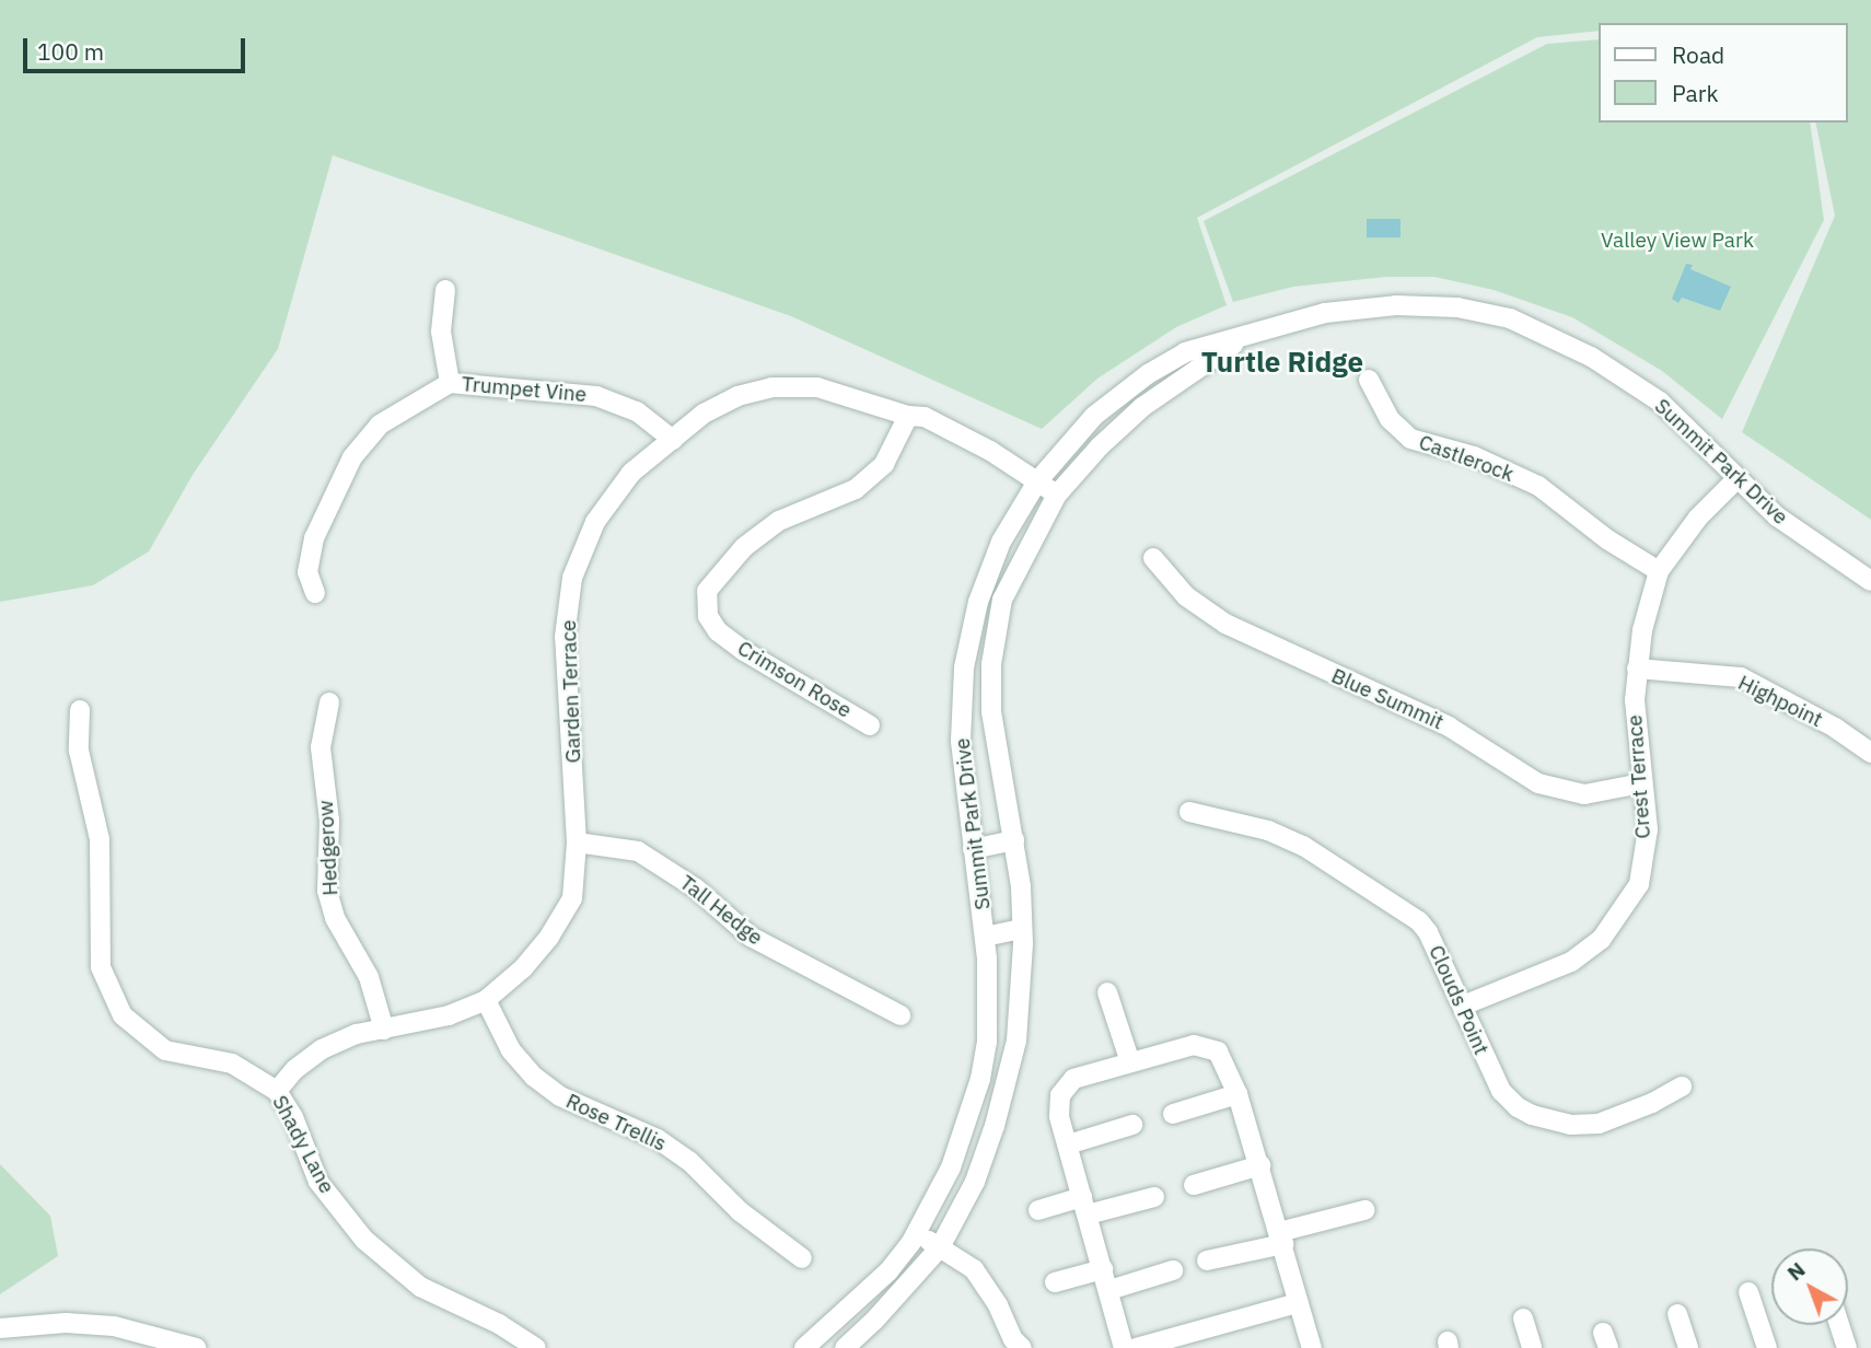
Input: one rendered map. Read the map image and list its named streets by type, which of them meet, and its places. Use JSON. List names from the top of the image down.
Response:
{
  "streets": {
    "street": [
      "Trumpet Vine",
      "Castlerock",
      "Summit Park Drive",
      "Crimson Rose",
      "Garden Terrace",
      "Blue Summit",
      "Highpoint",
      "Crest Terrace",
      "Hedgerow",
      "Tall Hedge",
      "Clouds Point",
      "Rose Trellis",
      "Shady Lane"
    ]
  },
  "crossings": [
    ["Trumpet Vine", "Garden Terrace"],
    ["Castlerock", "Crest Terrace"],
    ["Summit Park Drive", "Garden Terrace"],
    ["Summit Park Drive", "Crest Terrace"],
    ["Crimson Rose", "Garden Terrace"],
    ["Garden Terrace", "Hedgerow"],
    ["Garden Terrace", "Tall Hedge"],
    ["Garden Terrace", "Rose Trellis"],
    ["Garden Terrace", "Shady Lane"],
    ["Blue Summit", "Crest Terrace"],
    ["Highpoint", "Crest Terrace"],
    ["Crest Terrace", "Clouds Point"]
  ],
  "districts": ["Turtle Ridge"],
  "parks": ["Valley View Park"],
  "legend": ["Road", "Park"],
  "scale_bar": "100 m",
  "north": "top left"
}
